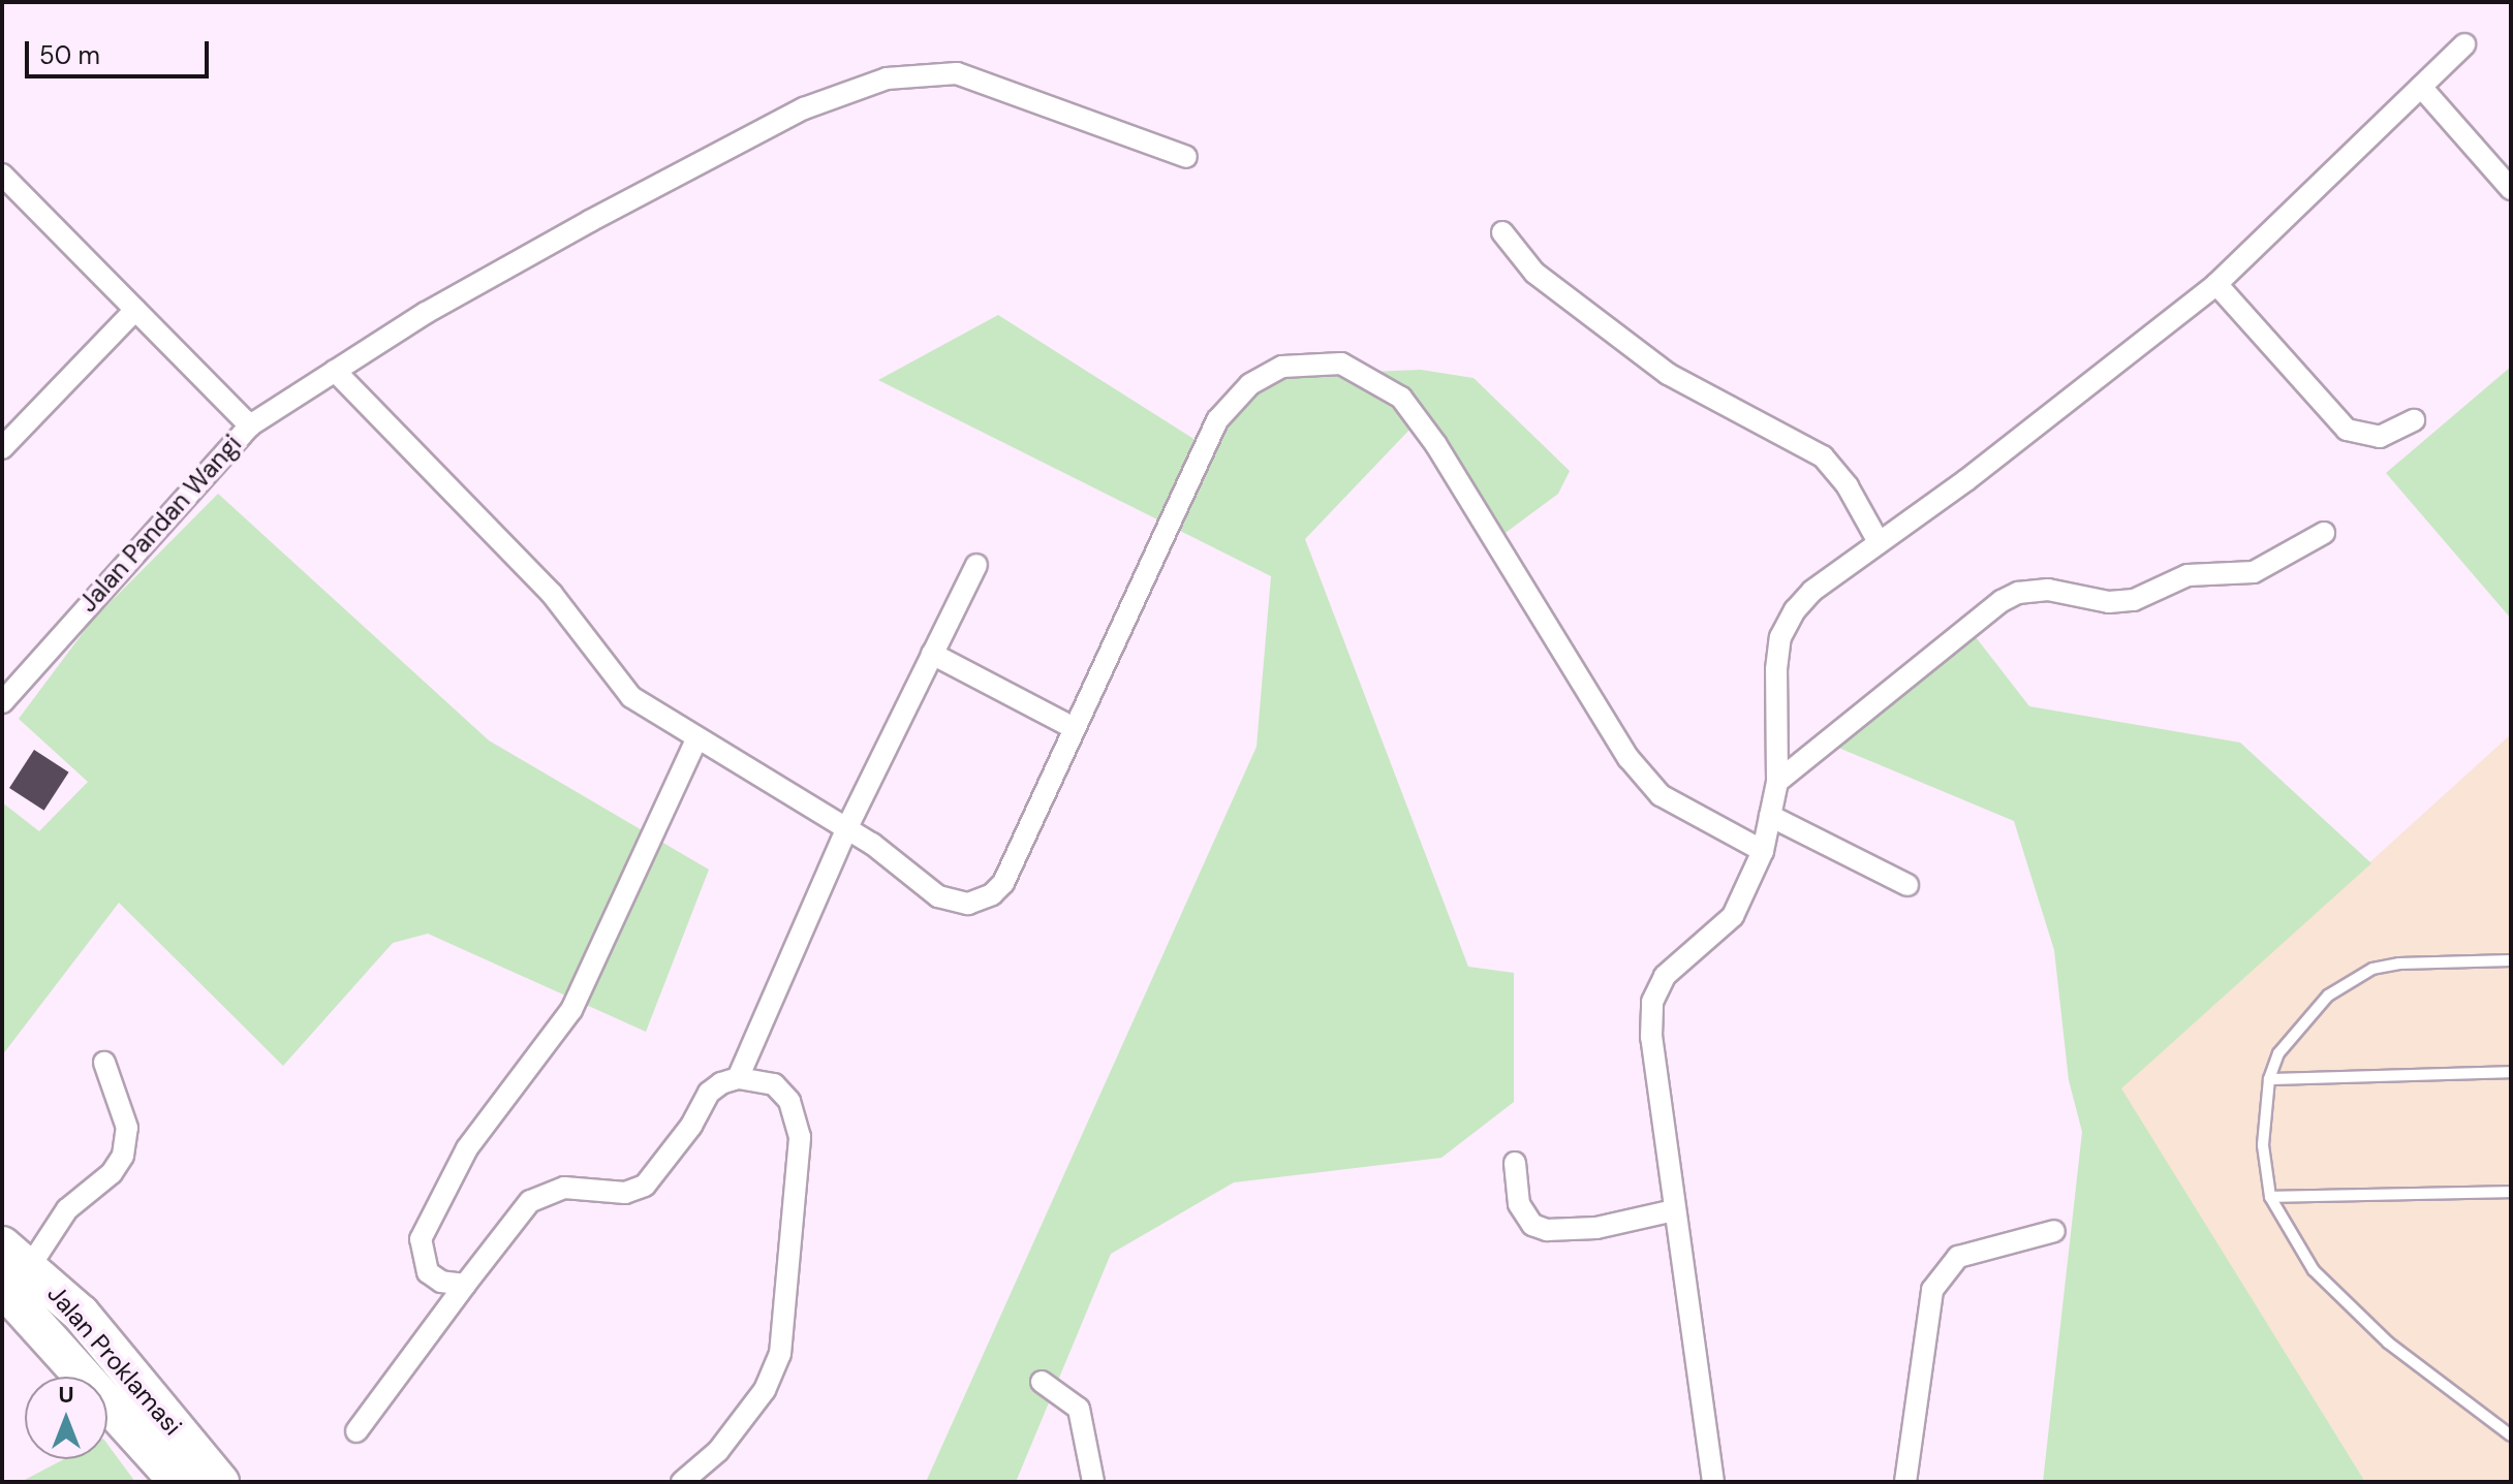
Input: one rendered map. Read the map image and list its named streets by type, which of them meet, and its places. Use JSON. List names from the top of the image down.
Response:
{
  "streets": {
    "highway": ["Jalan Proklamasi"],
    "street": ["Jalan Pandan Wangi"]
  },
  "scale_bar": "50 m",
  "north": "top"
}
